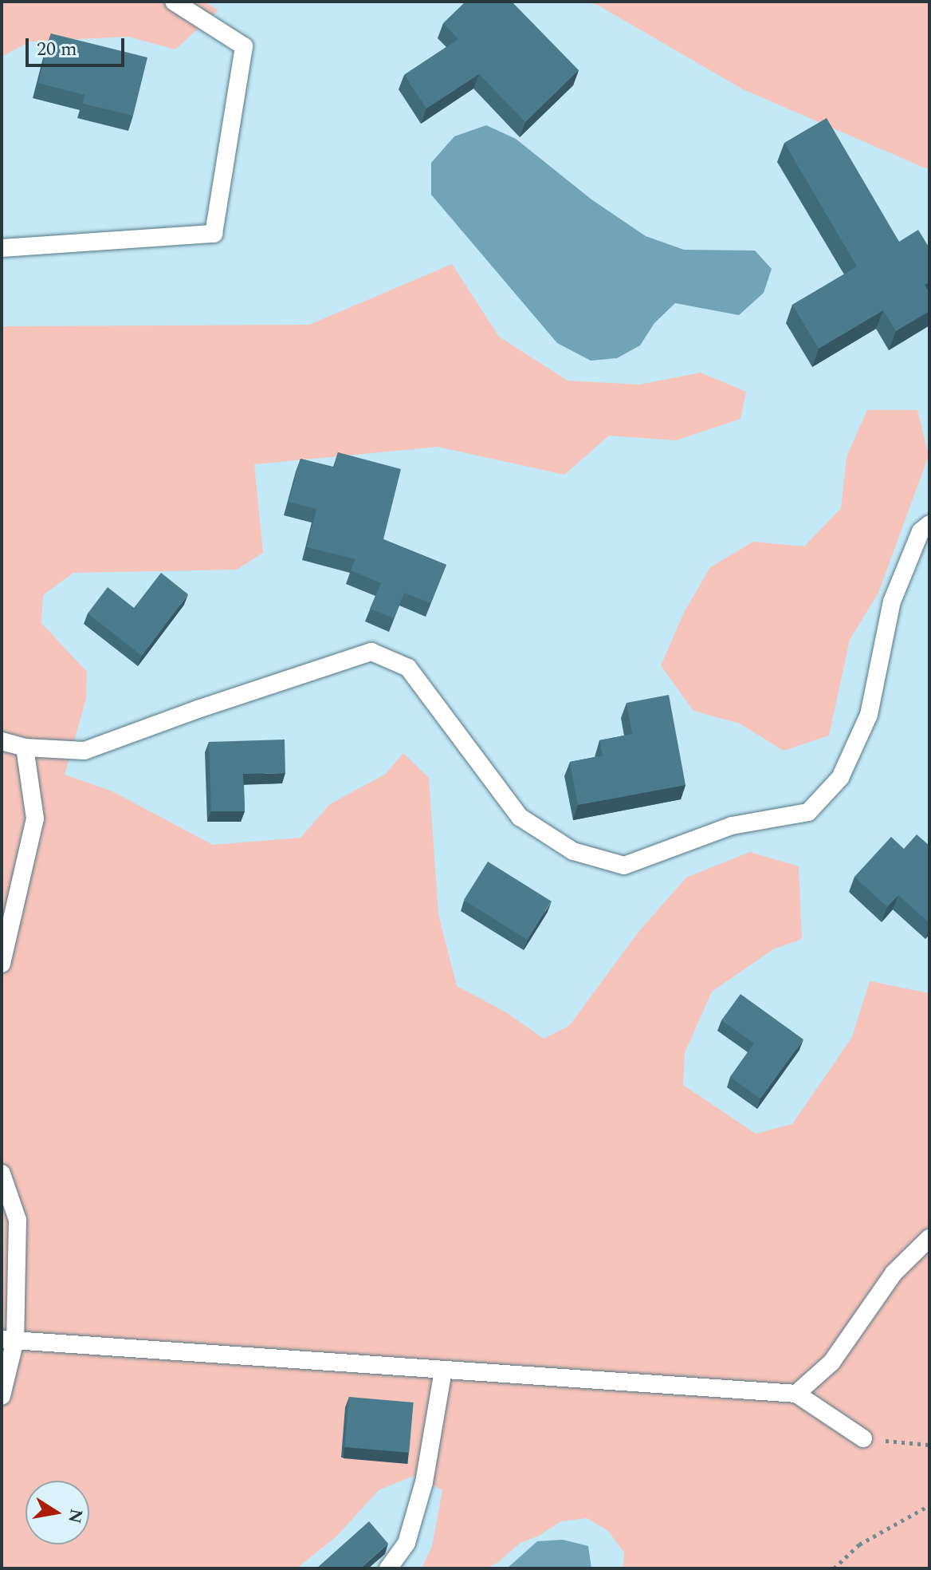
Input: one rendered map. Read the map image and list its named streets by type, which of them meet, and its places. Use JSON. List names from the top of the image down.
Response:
{
  "scale_bar": "20 m",
  "north": "right"
}
